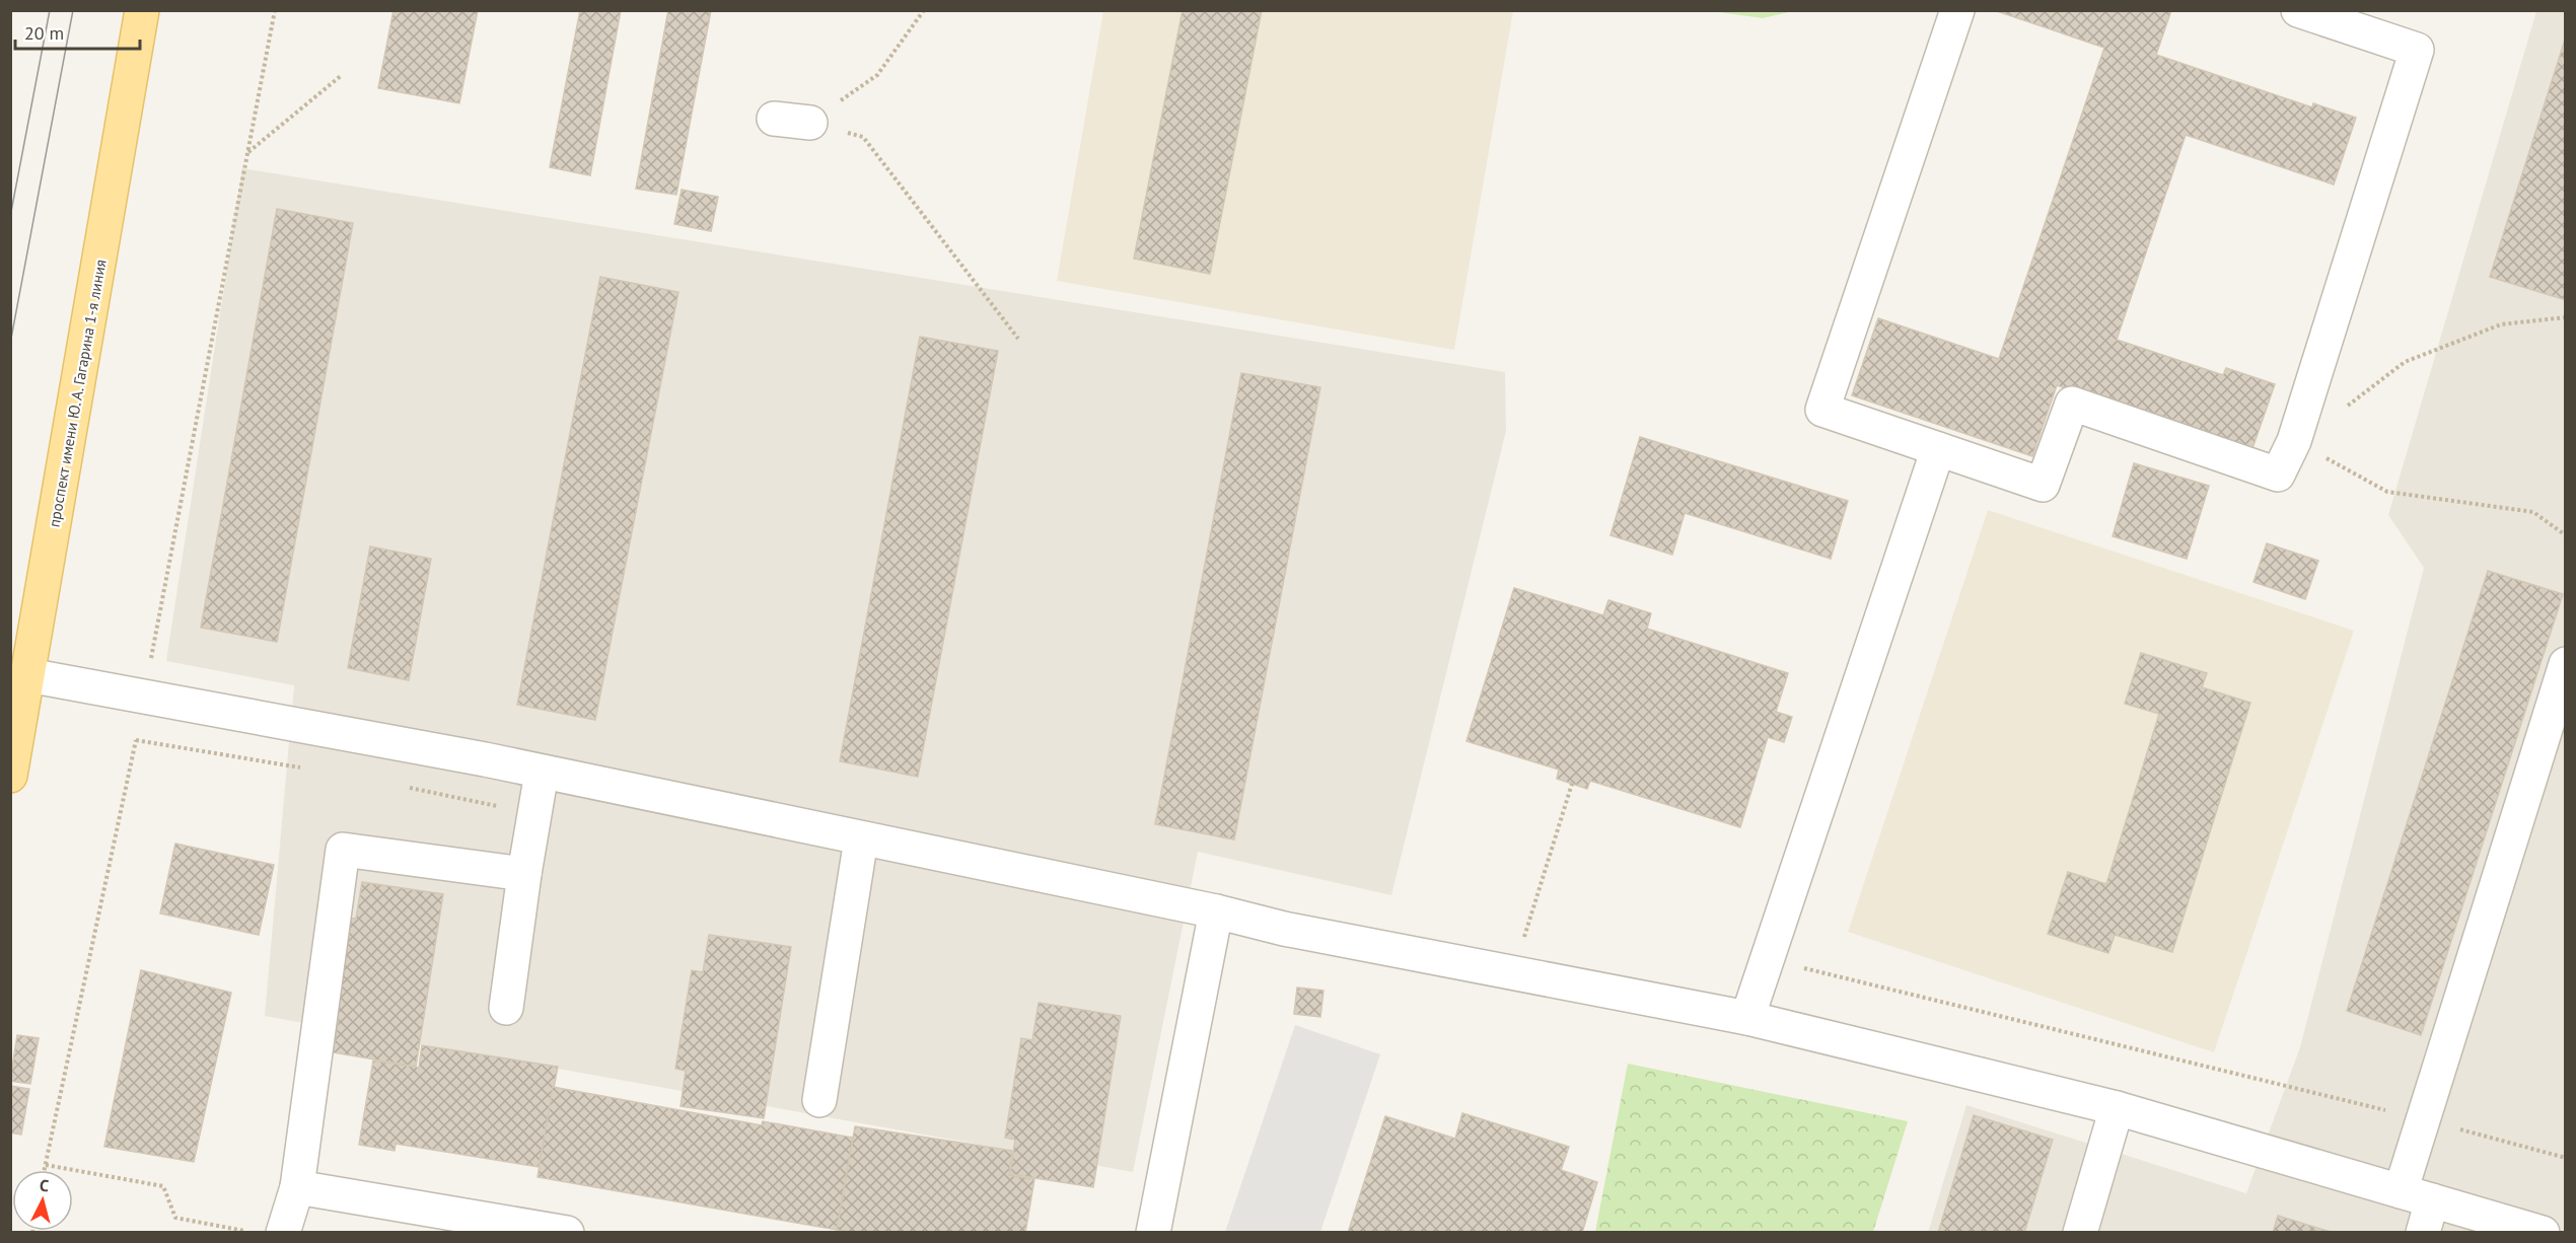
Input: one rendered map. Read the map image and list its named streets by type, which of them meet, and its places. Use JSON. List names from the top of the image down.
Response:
{
  "streets": {
    "main road": ["проспект имени Ю. А. Гагарина 1-я линия"]
  },
  "scale_bar": "20 m",
  "north": "top"
}
